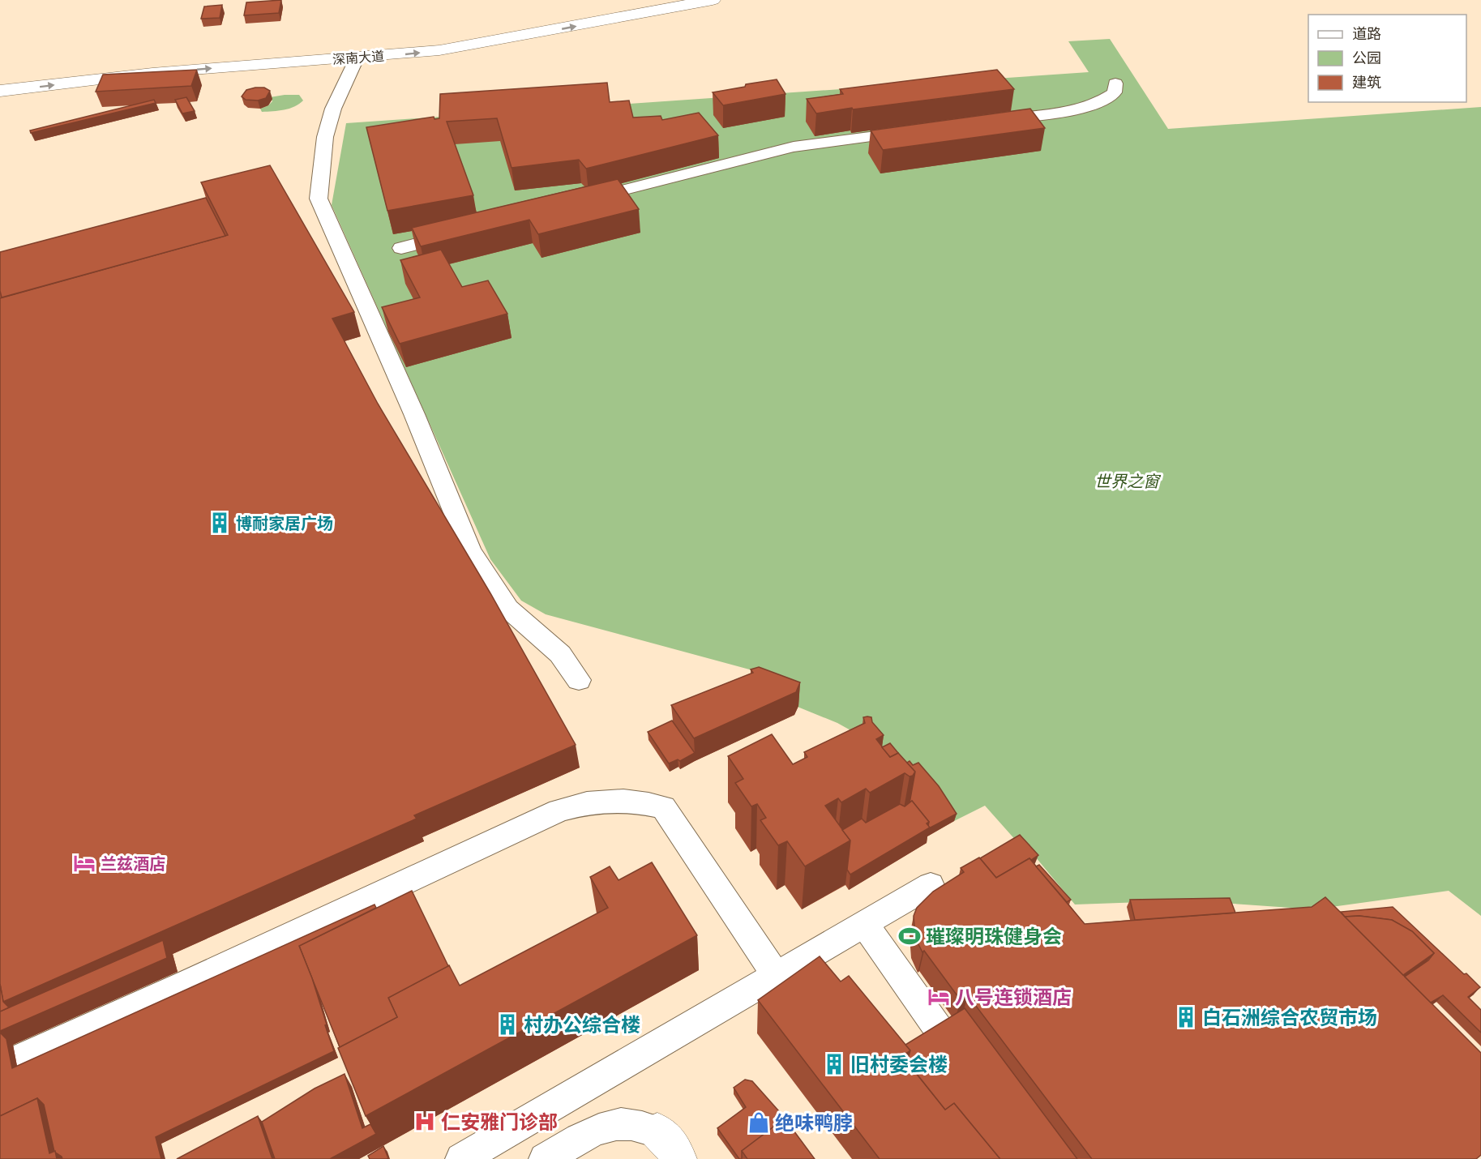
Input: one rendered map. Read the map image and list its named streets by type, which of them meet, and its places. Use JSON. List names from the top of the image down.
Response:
{
  "streets": {
    "main road": ["深南大道"]
  },
  "one_way": ["深南大道"],
  "parks": ["世界之窗"],
  "places": {
    "building": [
      "博耐家居广场",
      "白石洲综合农贸市场",
      "村办公综合楼",
      "旧村委会楼"
    ],
    "hotel": ["兰兹酒店", "八号连锁酒店"],
    "sports": ["璀璨明珠健身会"],
    "hospital": ["仁安雅门诊部"],
    "shop": ["绝味鸭脖"]
  },
  "legend": ["道路", "公园", "建筑"]
}
